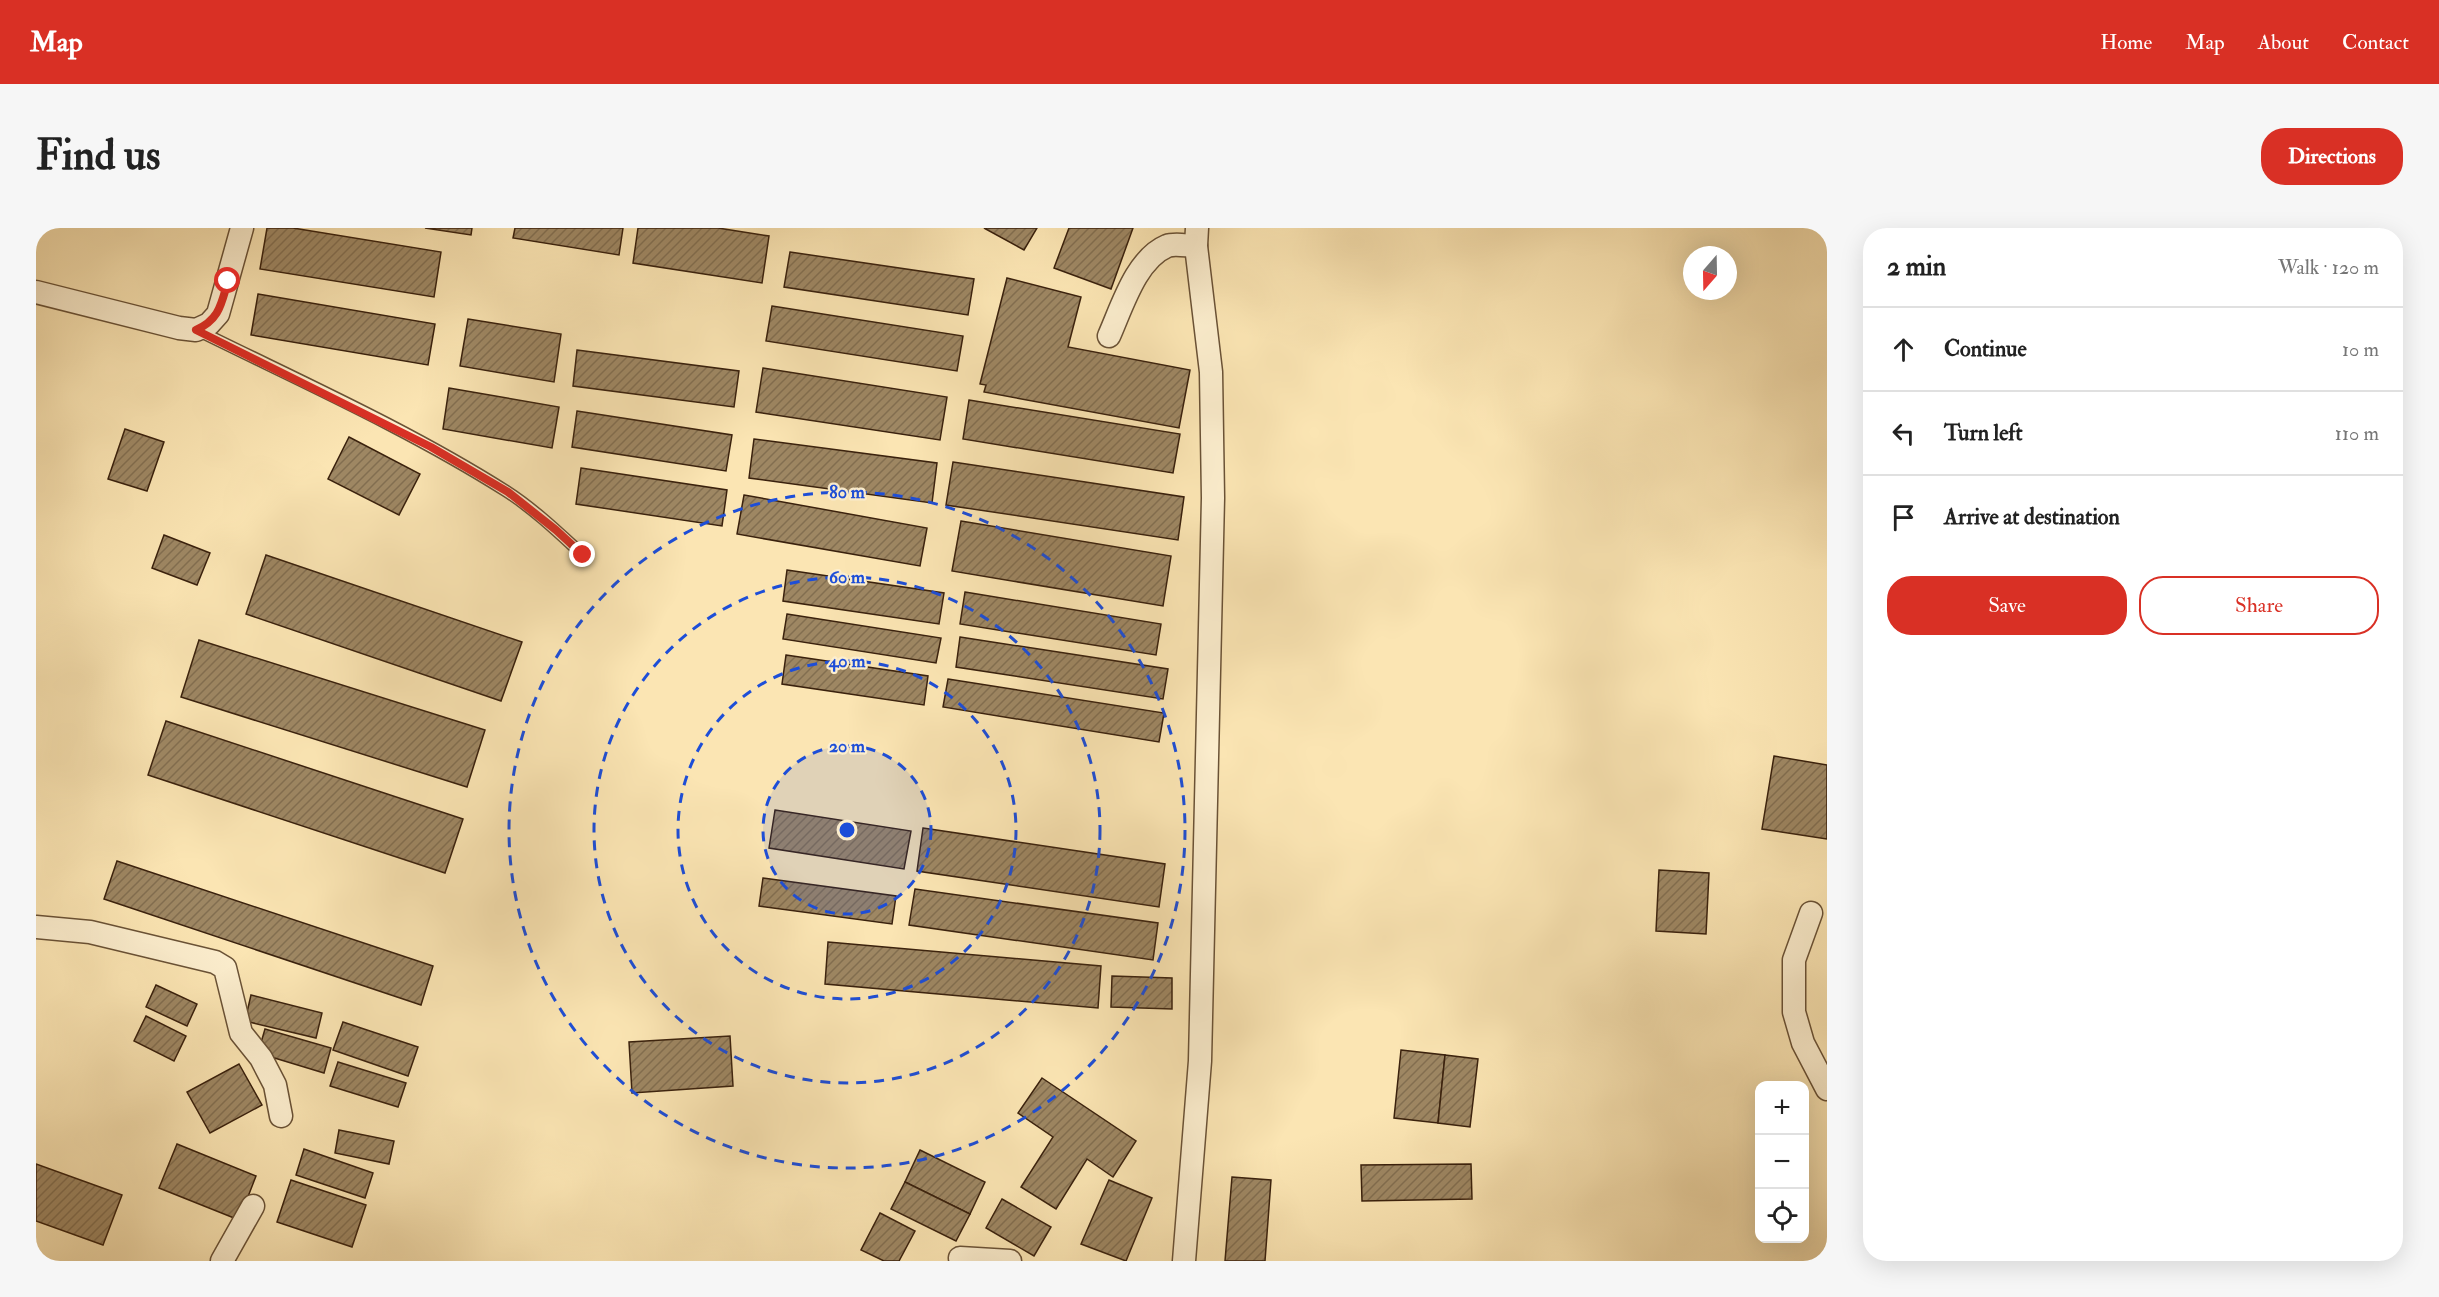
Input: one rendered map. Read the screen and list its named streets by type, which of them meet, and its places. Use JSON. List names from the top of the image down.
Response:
{
  "north": "bottom",
  "page": {
    "header": "Map",
    "nav": [
      "Home",
      "Map",
      "About",
      "Contact"
    ],
    "buttons": [
      "Directions",
      ["Save", "Share"]
    ],
    "title": "Find us",
    "heading": ["2 min", "Walk · 120 m"],
    "list": [
      ["Continue", "10 m"],
      ["Turn left", "110 m"],
      "Arrive at destination"
    ],
    "map_buttons": ["+", "−"]
  },
  "rings": [
    "80 m",
    "60 m",
    "40 m",
    "20 m"
  ]
}
